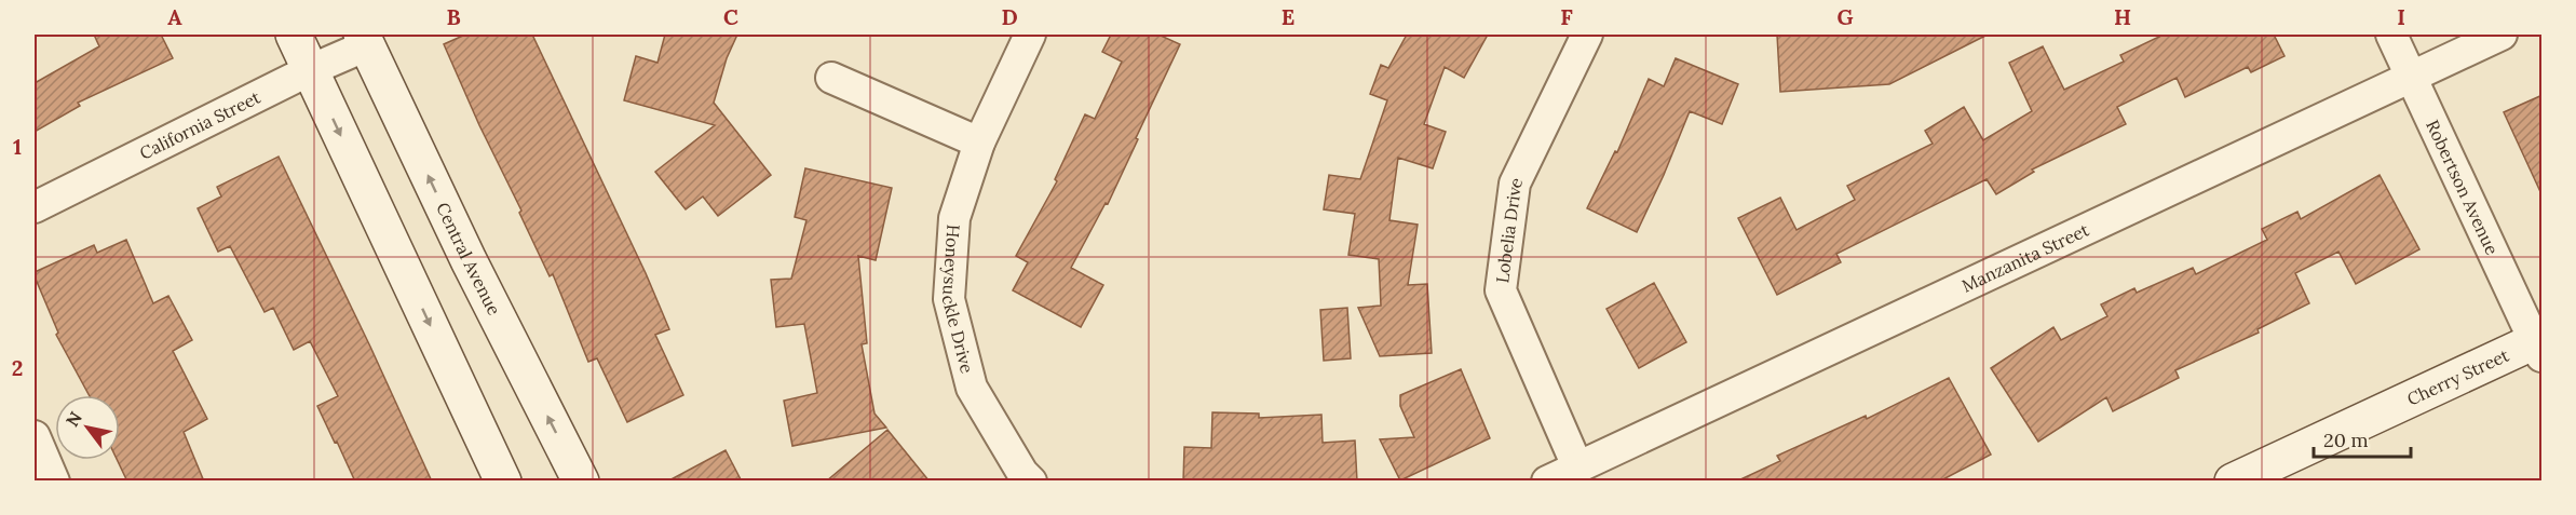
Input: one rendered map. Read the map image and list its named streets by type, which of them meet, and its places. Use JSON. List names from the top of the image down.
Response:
{
  "streets": {
    "main road": ["Central Avenue", "Cherry Street"],
    "street": [
      "California Street",
      "Robertson Avenue",
      "Lobelia Drive",
      "Manzanita Street",
      "Honeysuckle Drive"
    ]
  },
  "crossings": [
    ["California Street", "Central Avenue"],
    ["Robertson Avenue", "Manzanita Street"],
    ["Robertson Avenue", "Cherry Street"],
    ["Lobelia Drive", "Manzanita Street"]
  ],
  "scale_bar": "20 m",
  "north": "top left",
  "grid": {
    "columns": [
      "A",
      "B",
      "C",
      "D",
      "E",
      "F",
      "G",
      "H",
      "I"
    ],
    "rows": ["1", "2"]
  }
}
